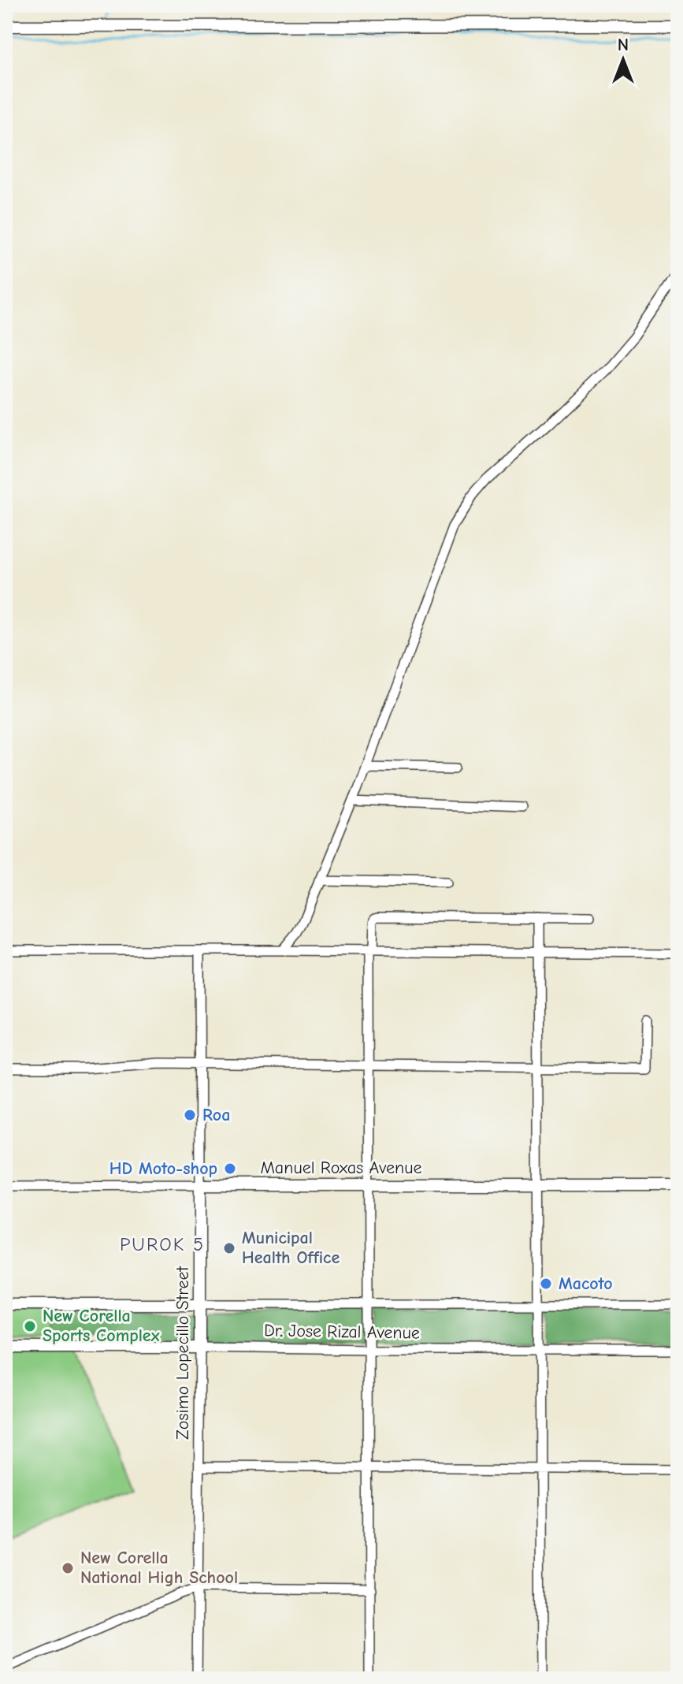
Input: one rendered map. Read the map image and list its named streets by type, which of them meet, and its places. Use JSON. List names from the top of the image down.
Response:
{
  "streets": {
    "main road": ["Manuel Roxas Avenue", "Dr. Jose Rizal Avenue", "Zosimo Lopecillo Street"]
  },
  "crossings": [
    ["Manuel Roxas Avenue", "Zosimo Lopecillo Street"],
    ["Dr. Jose Rizal Avenue", "Zosimo Lopecillo Street"]
  ],
  "districts": ["PUROK 5"],
  "places": [
    "Roa",
    "HD Moto-shop",
    "Municipal Health Office",
    "Macoto",
    "New Corella Sports Complex",
    "New Corella National High School"
  ],
  "north": "top"
}
